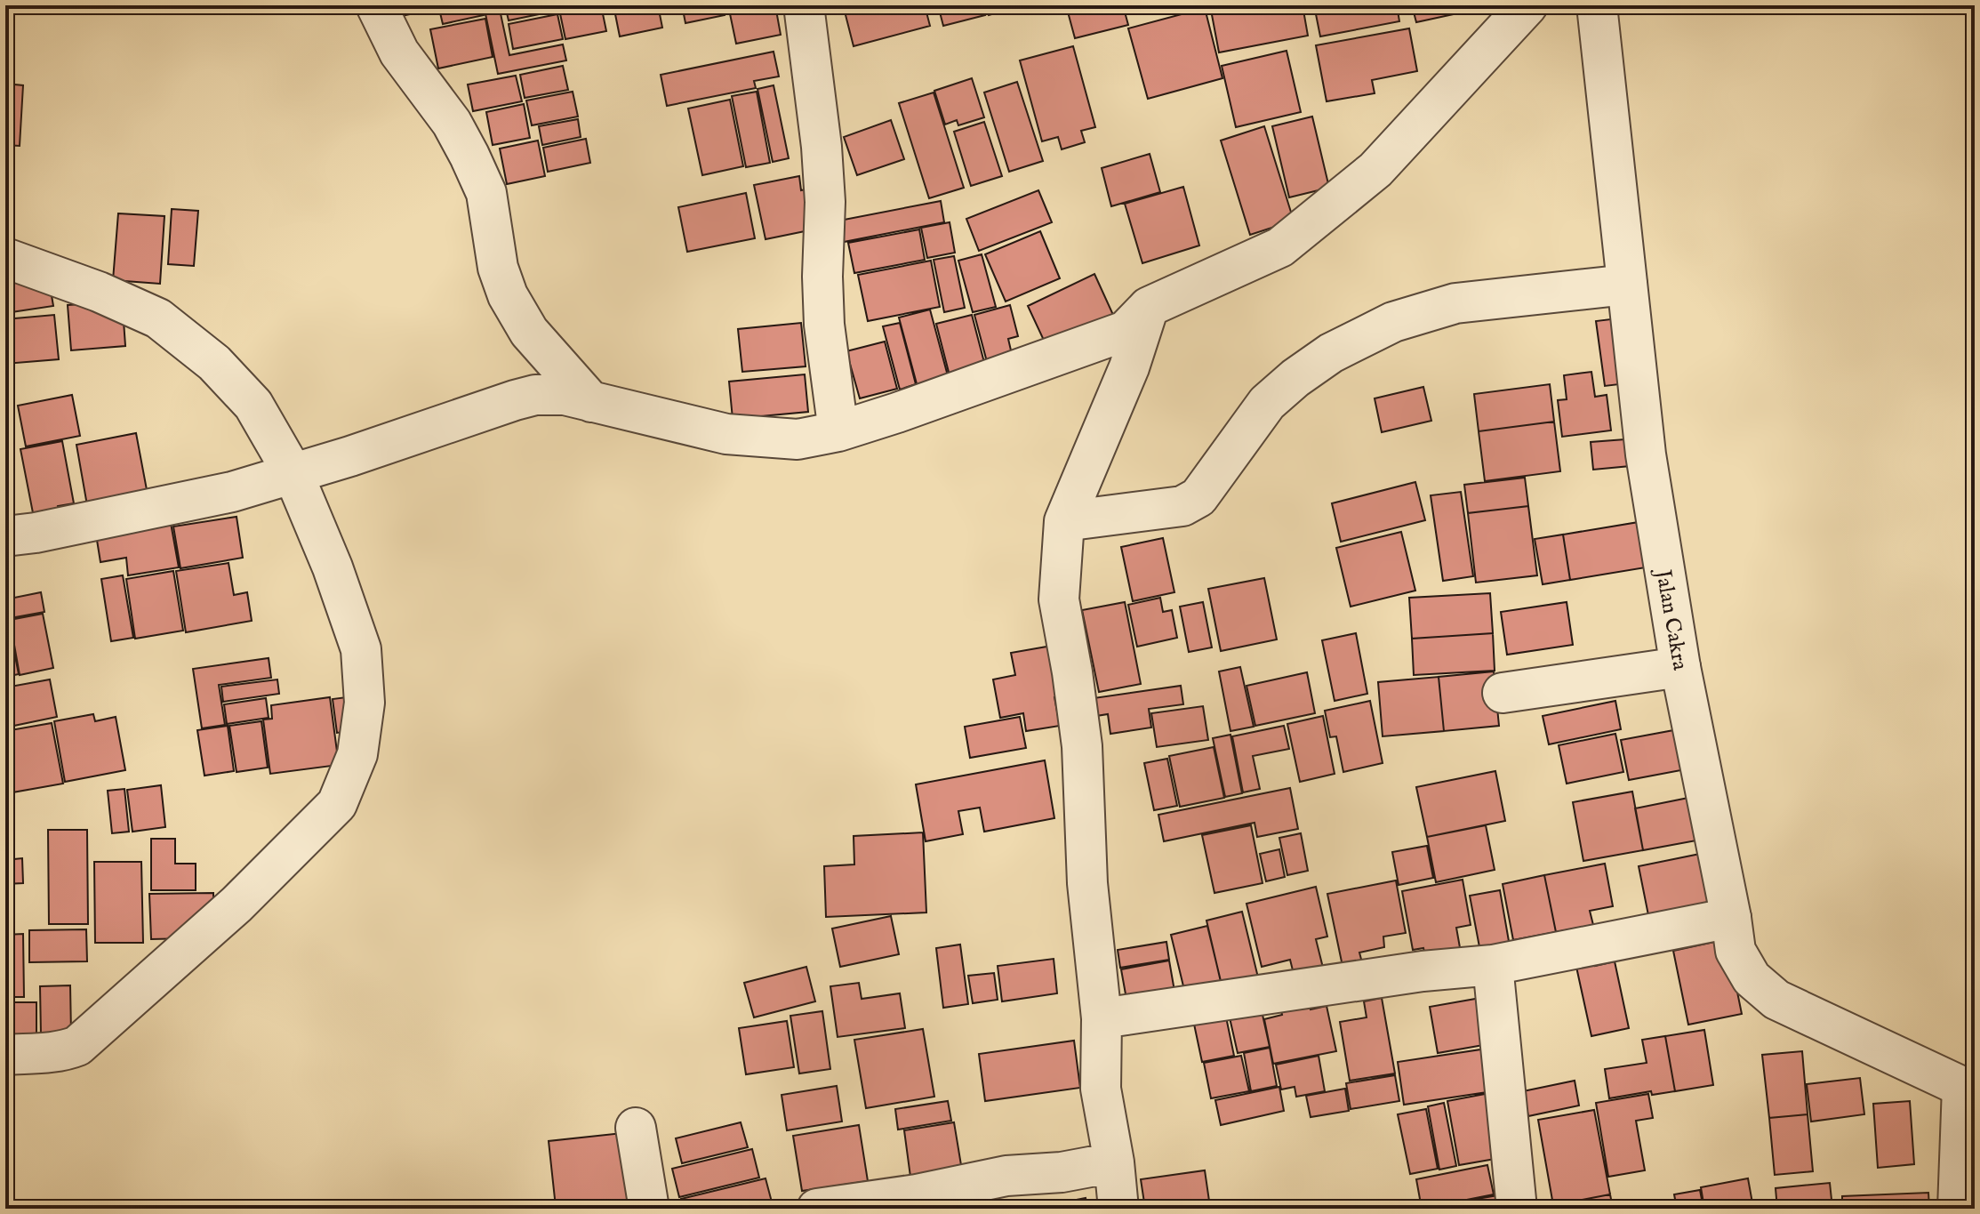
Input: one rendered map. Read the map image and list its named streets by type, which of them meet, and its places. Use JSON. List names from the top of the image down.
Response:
{
  "streets": {
    "street": ["Jalan Cakra"]
  }
}
